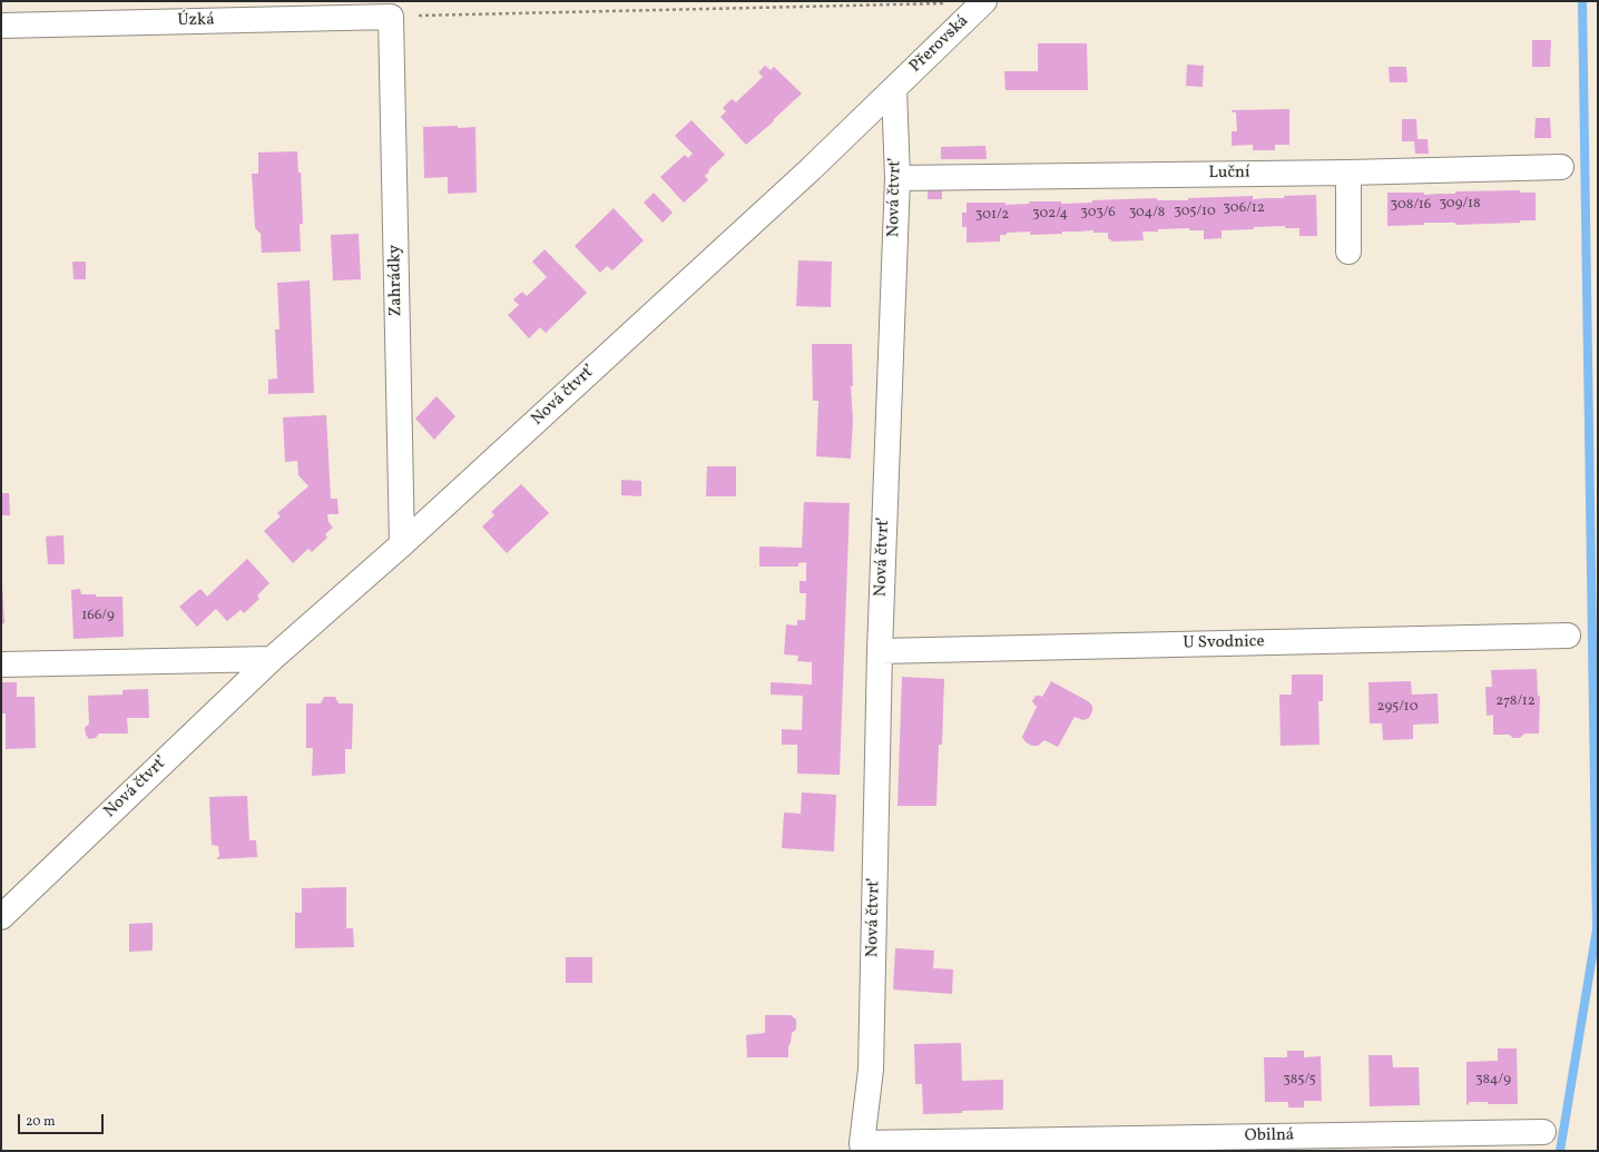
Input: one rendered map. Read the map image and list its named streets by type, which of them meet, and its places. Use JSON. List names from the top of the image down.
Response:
{
  "streets": {
    "street": [
      "Úzká",
      "Přerovská",
      "Luční",
      "Nová čtvrť",
      "Zahrádky",
      "U Svodnice",
      "Obilná"
    ]
  },
  "crossings": [
    ["Úzká", "Zahrádky"],
    ["Přerovská", "Nová čtvrť"],
    ["Luční", "Nová čtvrť"],
    ["Nová čtvrť", "Zahrádky"],
    ["Nová čtvrť", "U Svodnice"],
    ["Nová čtvrť", "Obilná"]
  ],
  "house_numbers": [
    "309/18",
    "308/16",
    "306/12",
    "305/10",
    "303/6",
    "304/8",
    "302/4",
    "301/2",
    "166/9",
    "278/12",
    "295/10",
    "385/5",
    "384/9"
  ],
  "scale_bar": "20 m"
}
